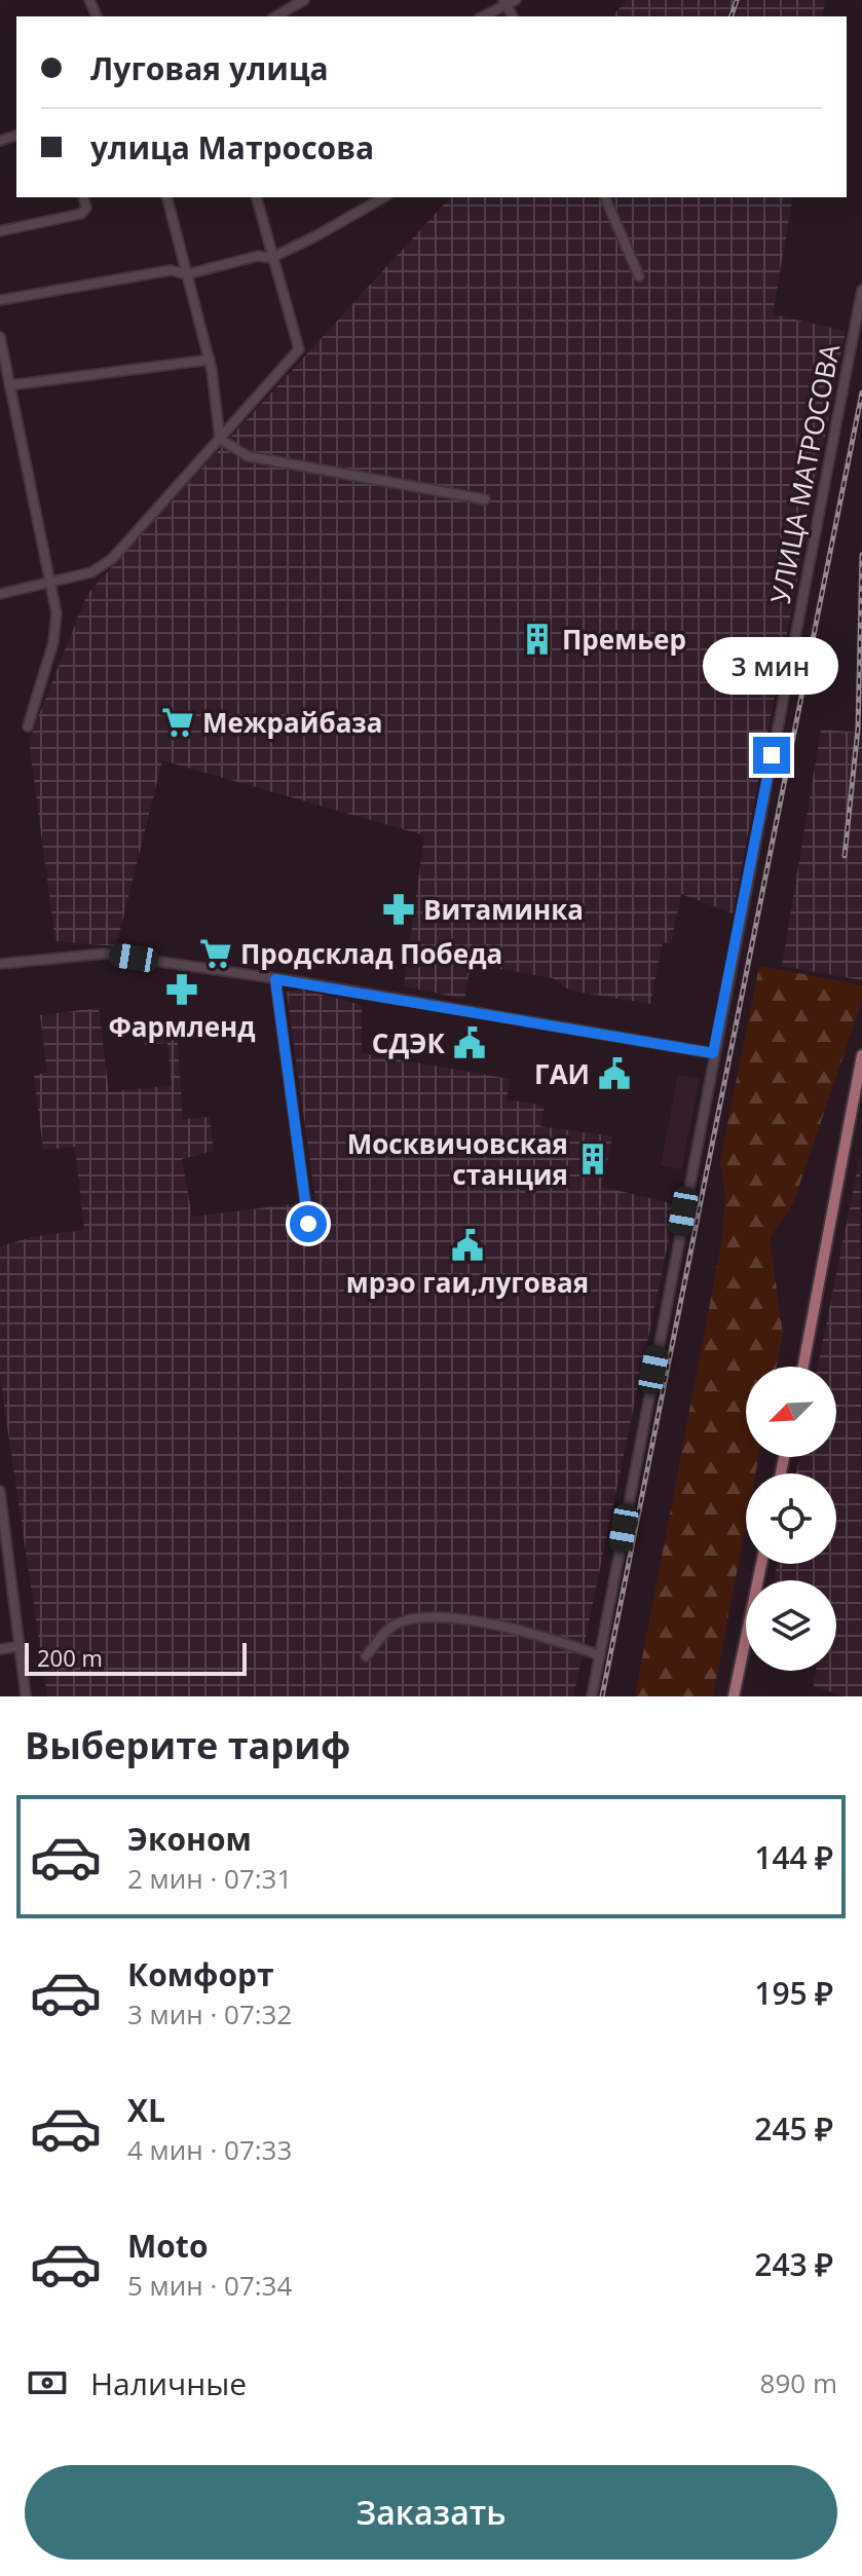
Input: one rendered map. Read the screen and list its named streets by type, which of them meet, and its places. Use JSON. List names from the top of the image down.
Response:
{
  "streets": {
    "street": ["УЛИЦА МАТРОСОВА"]
  },
  "places": {
    "building": ["Премьер", "Москвичовская станция"],
    "supermarket": ["Межрайбаза", "Продсклад Победа"],
    "pharmacy": ["Витаминка", "Фармленд"],
    "public building": ["СДЭК", "ГАИ", "мрэо гаи,луговая"]
  },
  "scale_bar": "200 m",
  "north": "bottom left",
  "page": {
    "banner": ["Луговая улица", "улица Матросова"],
    "bubble": "3 мин",
    "scale": "200 m",
    "heading": "Выберите тариф",
    "list": [
      {
        "name": "Эконом",
        "note": "2 мин · 07:31",
        "value": "144 ₽"
      },
      {
        "name": "Комфорт",
        "note": "3 мин · 07:32",
        "value": "195 ₽"
      },
      {
        "name": "XL",
        "note": "4 мин · 07:33",
        "value": "245 ₽"
      },
      {
        "name": "Moto",
        "note": "5 мин · 07:34",
        "value": "243 ₽"
      }
    ],
    "pay": ["Наличные", "890 m"],
    "buttons": "Заказать"
  }
}
